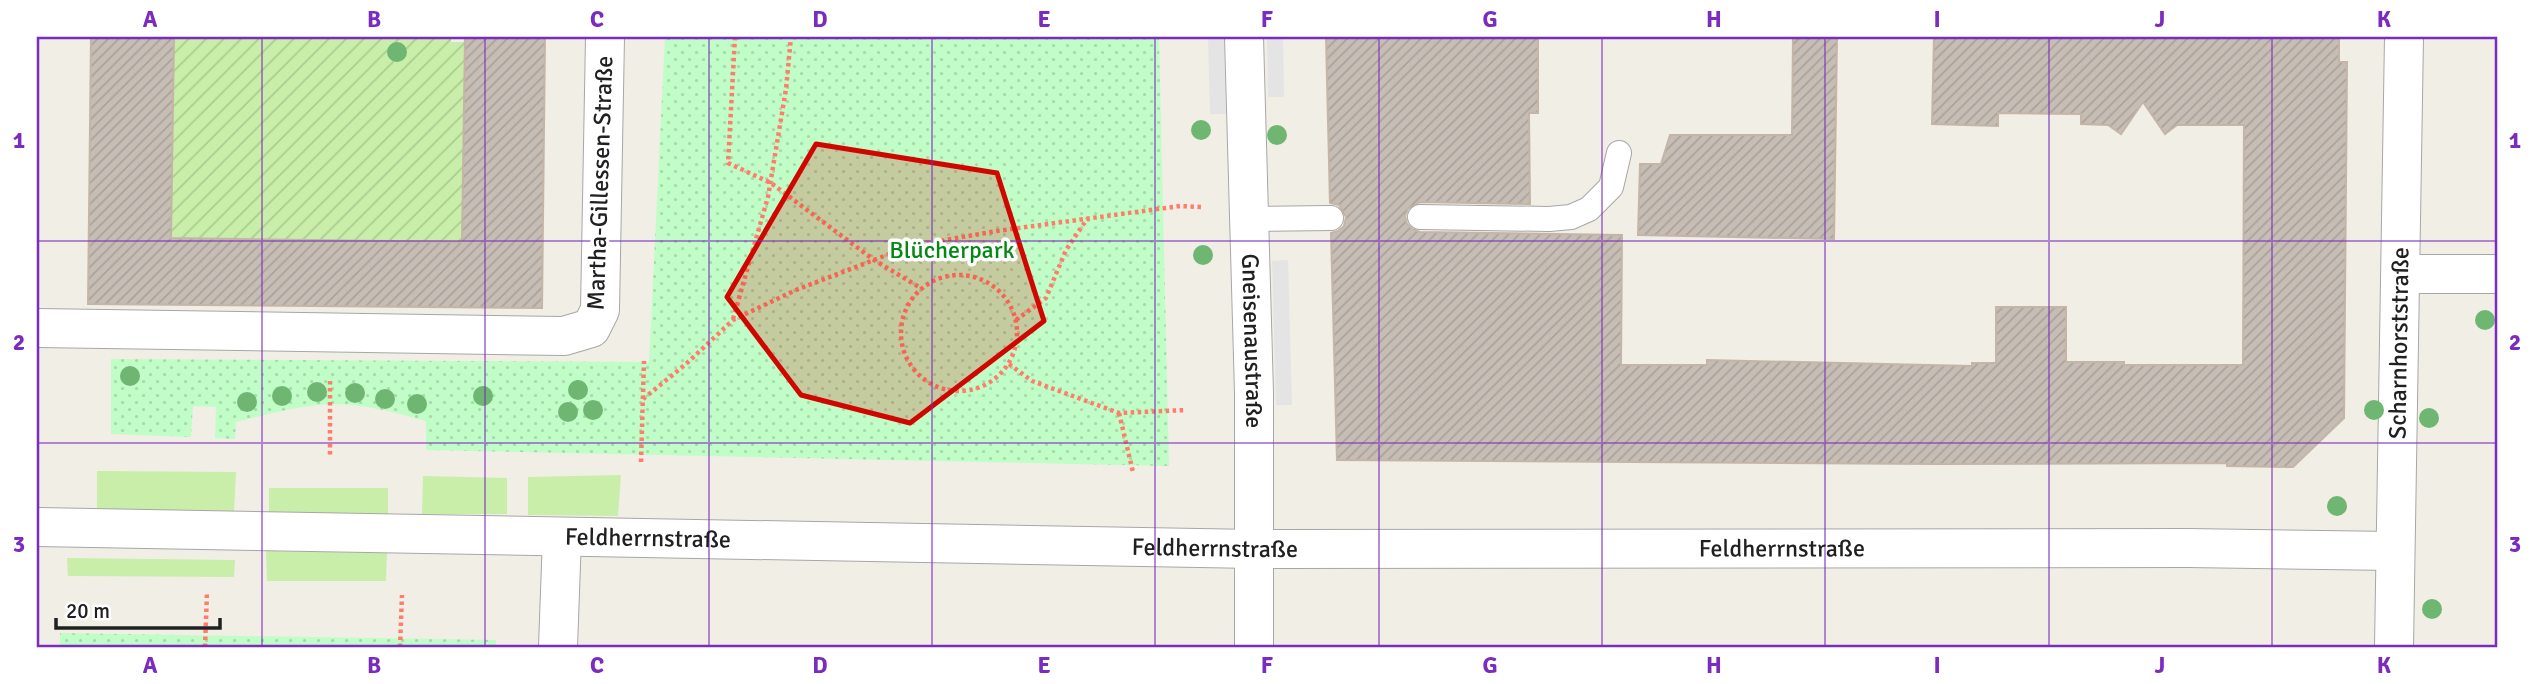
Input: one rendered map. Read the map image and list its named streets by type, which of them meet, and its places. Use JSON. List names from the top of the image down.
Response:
{
  "streets": {
    "street": [
      "Martha-Gillessen-Straße",
      "Gneisenaustraße",
      "Scharnhorststraße",
      "Feldherrnstraße"
    ]
  },
  "crossings": [
    ["Gneisenaustraße", "Feldherrnstraße"],
    ["Scharnhorststraße", "Feldherrnstraße"]
  ],
  "parks": ["Blücherpark"],
  "scale_bar": "20 m",
  "grid": {
    "columns": [
      "A",
      "B",
      "C",
      "D",
      "E",
      "F",
      "G",
      "H",
      "I",
      "J",
      "K"
    ],
    "rows": ["1", "2", "3"]
  }
}
